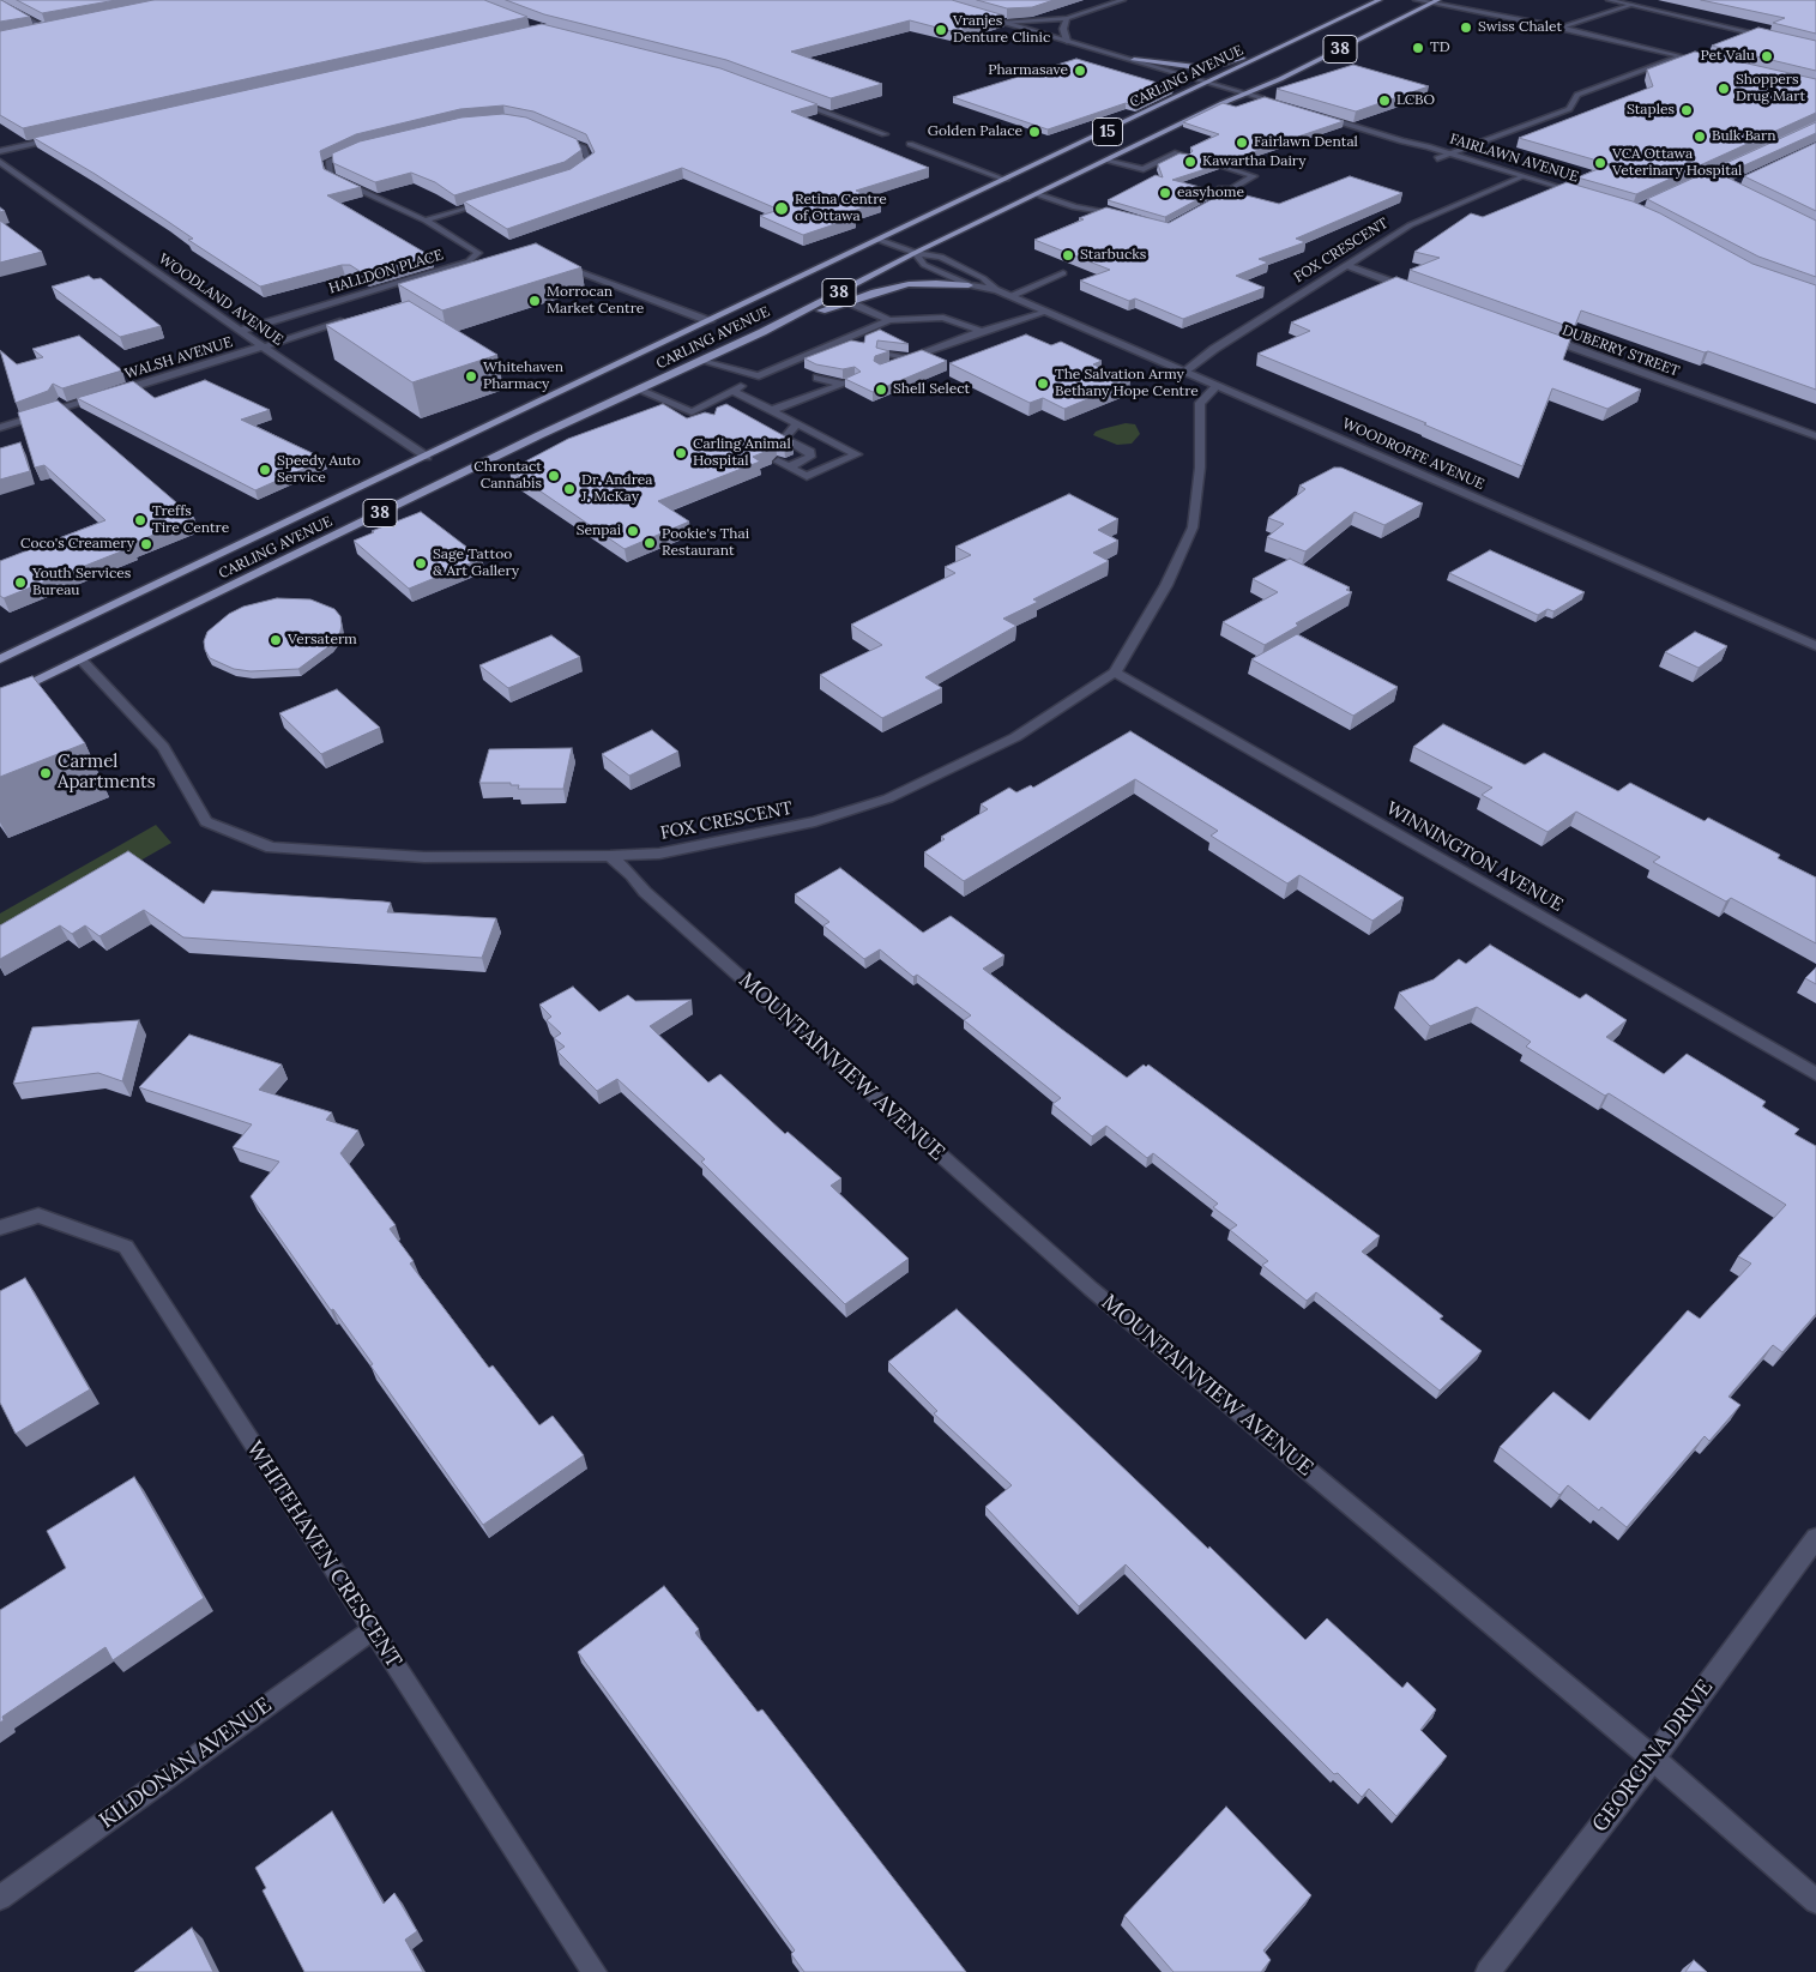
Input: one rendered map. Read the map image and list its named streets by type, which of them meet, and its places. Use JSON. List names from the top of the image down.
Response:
{
  "streets": {
    "main road": ["38", "CARLING AVENUE", "15"],
    "street": [
      "FAIRLAWN AVENUE",
      "FOX CRESCENT",
      "HALLDON PLACE",
      "WOODLAND AVENUE",
      "DUBERRY STREET",
      "WALSH AVENUE",
      "WOODROFFE AVENUE",
      "WINNINGTON AVENUE",
      "MOUNTAINVIEW AVENUE",
      "WHITEHAVEN CRESCENT",
      "GEORGINA DRIVE",
      "KILDONAN AVENUE"
    ]
  },
  "crossings": [
    ["CARLING AVENUE", "FOX CRESCENT"],
    ["CARLING AVENUE", "WOODLAND AVENUE"],
    ["CARLING AVENUE", "WOODROFFE AVENUE"],
    ["FAIRLAWN AVENUE", "FOX CRESCENT"],
    ["FOX CRESCENT", "WOODROFFE AVENUE"],
    ["FOX CRESCENT", "WINNINGTON AVENUE"],
    ["FOX CRESCENT", "MOUNTAINVIEW AVENUE"],
    ["HALLDON PLACE", "WOODLAND AVENUE"],
    ["WOODLAND AVENUE", "WALSH AVENUE"],
    ["MOUNTAINVIEW AVENUE", "GEORGINA DRIVE"],
    ["WHITEHAVEN CRESCENT", "KILDONAN AVENUE"]
  ],
  "places": [
    "Swiss Chalet",
    "Vranjes Denture Clinic",
    "TD",
    "Pet Valu",
    "Pharmasave",
    "Shoppers Drug Mart",
    "LCBO",
    "Staples",
    "Golden Palace",
    "Bulk Barn",
    "Fairlawn Dental",
    "Kawartha Dairy",
    "VCA Ottawa Veterinary Hospital",
    "easyhome",
    "Retina Centre of Ottawa",
    "Starbucks",
    "Morrocan Market Centre",
    "Whitehaven Pharmacy",
    "The Salvation Army Bethany Hope Centre",
    "Shell Select",
    "Carling Animal Hospital",
    "Speedy Auto Service",
    "Chrontact Cannabis",
    "Dr. Andrea J. McKay",
    "Treffs Tire Centre",
    "Senpai",
    "Pookie's Thai Restaurant",
    "Coco's Creamery",
    "Sage Tattoo & Art Gallery",
    "Youth Services Bureau",
    "Versaterm",
    "Carmel Apartments"
  ]
}
